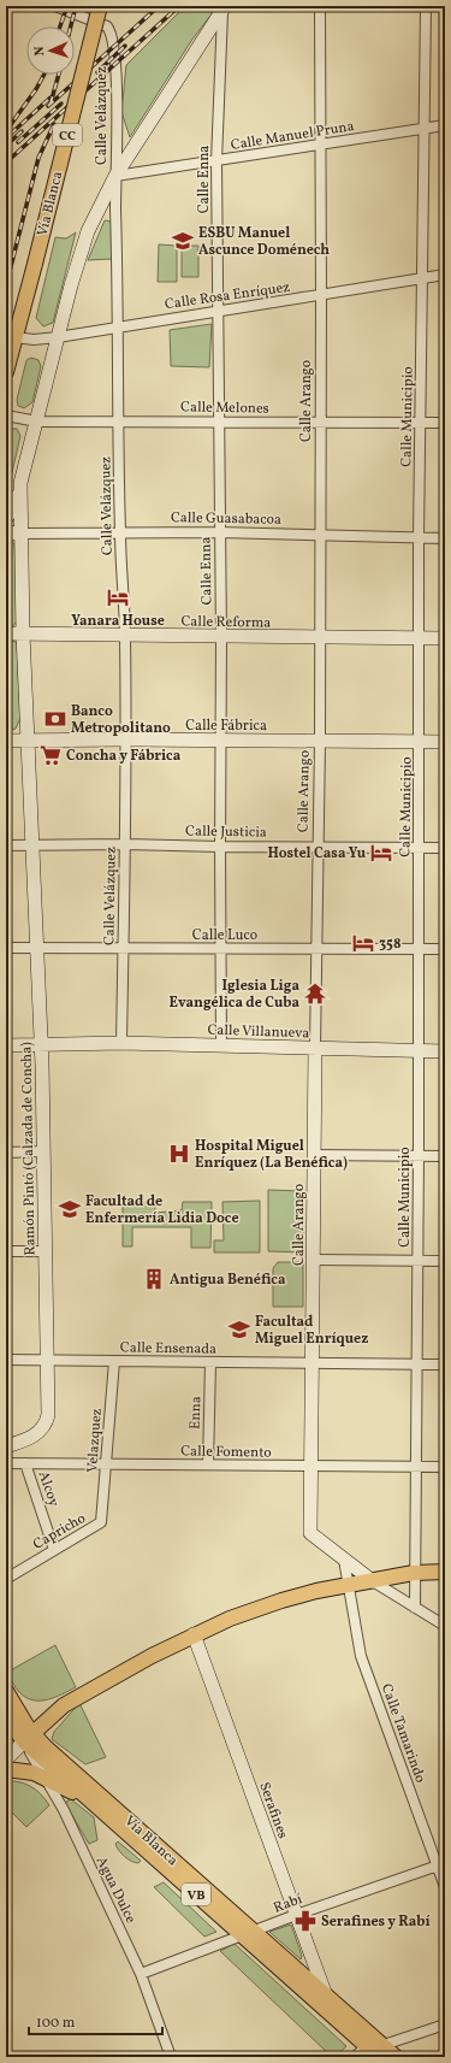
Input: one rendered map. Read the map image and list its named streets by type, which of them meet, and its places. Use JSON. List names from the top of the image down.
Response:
{
  "streets": {
    "main road": ["CC", "Vía Blanca", "VB"],
    "street": [
      "Calle Velázquez",
      "Calle Manuel Pruna",
      "Calle Enna",
      "Calle Rosa Enríquez",
      "Calle Arango",
      "Calle Melones",
      "Calle Municipio",
      "Calle Guasabacoa",
      "Calle Reforma",
      "Calle Fábrica",
      "Calle Justicia",
      "Calle Luco",
      "Calle Villanueva",
      "Ramón Pintó (Calzada de Concha)",
      "Calle Ensenada",
      "Enna",
      "Velazquez",
      "Calle Fomento",
      "Alcoy",
      "Capricho",
      "Calle Tamarindo",
      "Serafines",
      "Agua Dulce",
      "Rabí"
    ]
  },
  "crossings": [
    ["Calle Velázquez", "Calle Manuel Pruna"],
    ["Calle Velázquez", "Calle Rosa Enríquez"],
    ["Calle Velázquez", "Calle Melones"],
    ["Calle Velázquez", "Calle Guasabacoa"],
    ["Calle Velázquez", "Calle Reforma"],
    ["Calle Velázquez", "Calle Fábrica"],
    ["Calle Velázquez", "Calle Justicia"],
    ["Calle Velázquez", "Calle Luco"],
    ["Calle Velázquez", "Calle Villanueva"],
    ["Calle Velázquez", "Ramón Pintó (Calzada de Concha)"],
    ["Calle Manuel Pruna", "Calle Enna"],
    ["Calle Manuel Pruna", "Calle Arango"],
    ["Calle Manuel Pruna", "Calle Municipio"],
    ["Calle Manuel Pruna", "Ramón Pintó (Calzada de Concha)"],
    ["Calle Enna", "Calle Rosa Enríquez"],
    ["Calle Enna", "Calle Melones"],
    ["Calle Enna", "Calle Guasabacoa"],
    ["Calle Enna", "Calle Reforma"],
    ["Calle Enna", "Calle Fábrica"],
    ["Calle Enna", "Calle Justicia"],
    ["Calle Enna", "Calle Luco"],
    ["Calle Enna", "Calle Villanueva"],
    ["Calle Enna", "Ramón Pintó (Calzada de Concha)"],
    ["Vía Blanca", "Calle Rosa Enríquez"],
    ["Vía Blanca", "Serafines"],
    ["Vía Blanca", "Agua Dulce"],
    ["Vía Blanca", "Rabí"],
    ["Calle Rosa Enríquez", "Calle Arango"],
    ["Calle Rosa Enríquez", "Calle Municipio"],
    ["Calle Rosa Enríquez", "Ramón Pintó (Calzada de Concha)"],
    ["Calle Arango", "Calle Melones"],
    ["Calle Arango", "Calle Guasabacoa"],
    ["Calle Arango", "Calle Reforma"],
    ["Calle Arango", "Calle Fábrica"],
    ["Calle Arango", "Calle Justicia"],
    ["Calle Arango", "Calle Luco"],
    ["Calle Arango", "Calle Villanueva"],
    ["Calle Arango", "Calle Ensenada"],
    ["Calle Arango", "Calle Fomento"],
    ["Calle Melones", "Calle Municipio"],
    ["Calle Melones", "Ramón Pintó (Calzada de Concha)"],
    ["Calle Municipio", "Calle Guasabacoa"],
    ["Calle Municipio", "Calle Reforma"],
    ["Calle Municipio", "Calle Fábrica"],
    ["Calle Municipio", "Calle Justicia"],
    ["Calle Municipio", "Calle Luco"],
    ["Calle Municipio", "Calle Villanueva"],
    ["Calle Municipio", "Calle Ensenada"],
    ["Calle Municipio", "Calle Fomento"],
    ["Calle Guasabacoa", "Ramón Pintó (Calzada de Concha)"],
    ["Calle Reforma", "Ramón Pintó (Calzada de Concha)"],
    ["Calle Fábrica", "Ramón Pintó (Calzada de Concha)"],
    ["Calle Justicia", "Ramón Pintó (Calzada de Concha)"],
    ["Calle Luco", "Ramón Pintó (Calzada de Concha)"],
    ["Calle Villanueva", "Ramón Pintó (Calzada de Concha)"],
    ["Ramón Pintó (Calzada de Concha)", "Calle Ensenada"],
    ["Calle Ensenada", "Enna"],
    ["Calle Ensenada", "Velazquez"],
    ["Enna", "Calle Fomento"],
    ["Velazquez", "Calle Fomento"],
    ["Velazquez", "Capricho"],
    ["Calle Fomento", "Alcoy"],
    ["Alcoy", "Capricho"],
    ["Calle Tamarindo", "Rabí"],
    ["Serafines", "Rabí"],
    ["Agua Dulce", "Rabí"]
  ],
  "places": {
    "school or university": ["ESBU Manuel Ascunce Doménech", "Facultad de Enfermería Lidia Doce", "Facultad Miguel Enríquez"],
    "hotel": ["Yanara House", "Hostel Casa Yu", "358"],
    "bank": ["Banco Metropolitano"],
    "supermarket": ["Concha y Fábrica"],
    "temple": ["Iglesia Liga Evangélica de Cuba"],
    "hospital": ["Hospital Miguel Enríquez (La Benéfica)"],
    "building": ["Antigua Benéfica"],
    "pharmacy": ["Serafines y Rabí"]
  },
  "scale_bar": "100 m",
  "north": "left"
}
